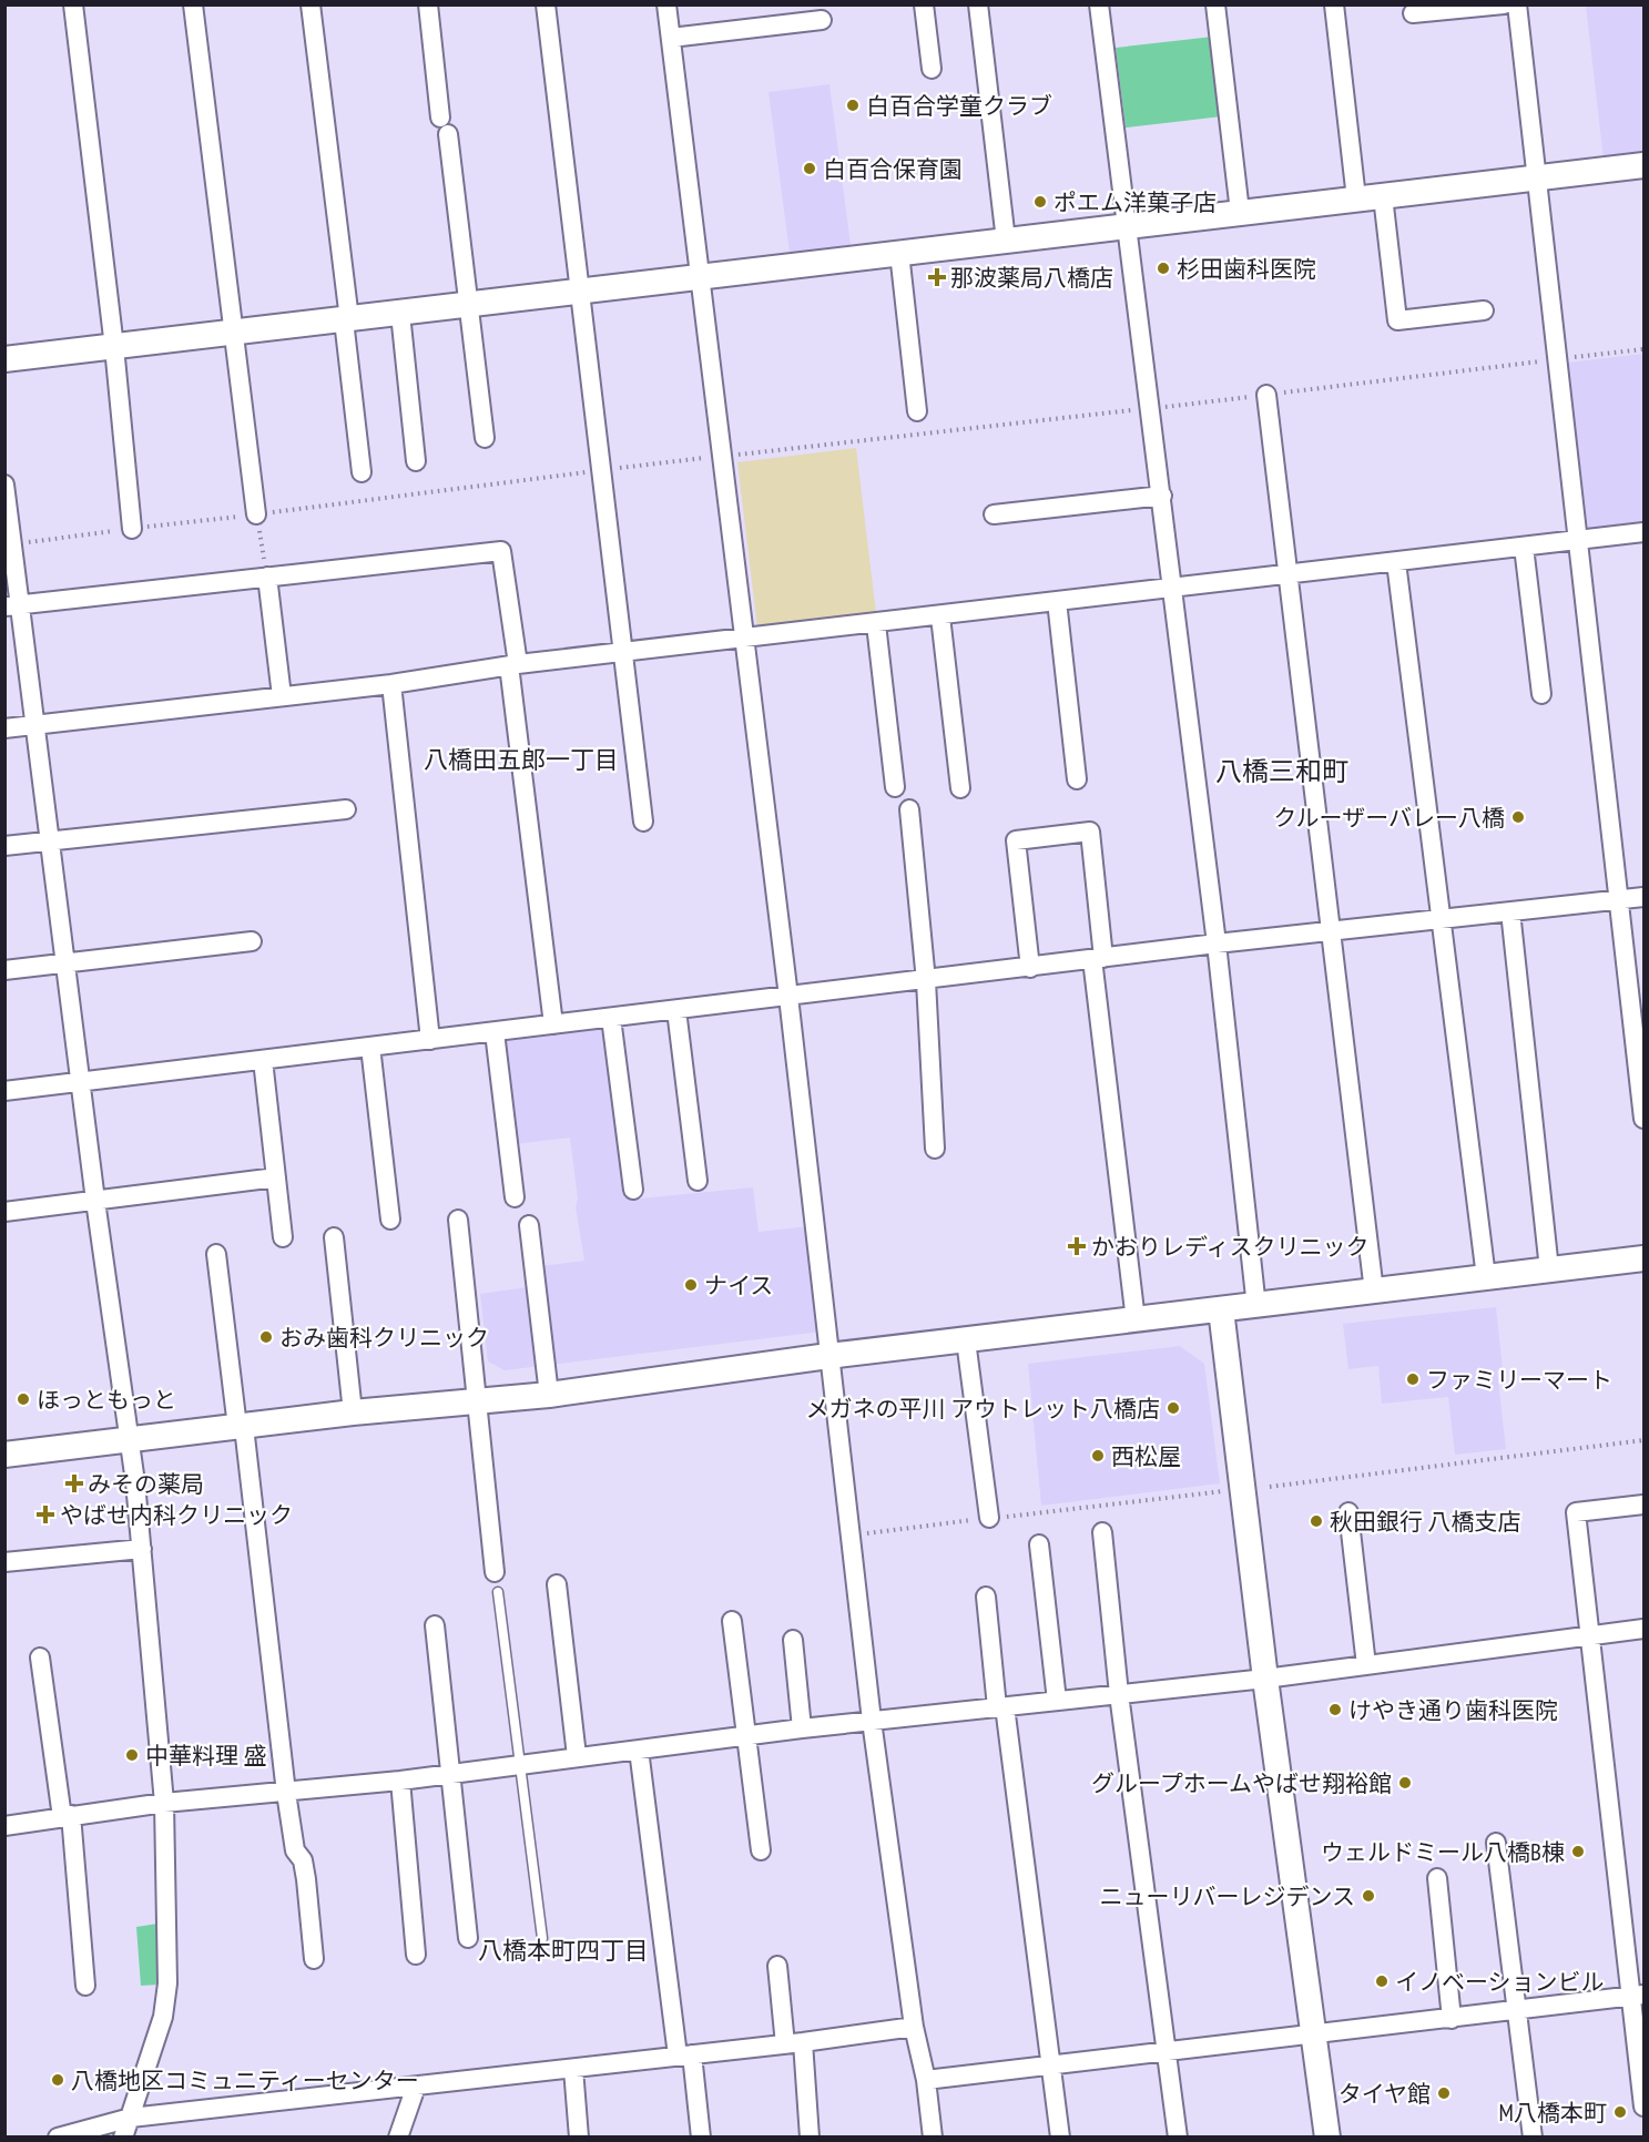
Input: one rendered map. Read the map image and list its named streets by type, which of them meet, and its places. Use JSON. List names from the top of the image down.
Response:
{
  "districts": ["八橋田五郎一丁目", "八橋三和町", "八橋本町四丁目"],
  "places": {
    "other": [
      "白百合学童クラブ",
      "白百合保育園",
      "ポエム洋菓子店",
      "杉田歯科医院",
      "クルーザーバレー八橋",
      "ナイス",
      "おみ歯科クリニック",
      "ファミリーマート",
      "ほっともっと",
      "メガネの平川 アウトレット八橋店",
      "西松屋",
      "秋田銀行 八橋支店",
      "けやき通り歯科医院",
      "中華料理 盛",
      "グループホームやばせ翔裕館",
      "ウェルドミール八橋B棟",
      "ニューリバーレジデンス",
      "イノベーションビル",
      "八橋地区コミュニティーセンター",
      "タイヤ館",
      "M八橋本町"
    ],
    "health": [
      "那波薬局八橋店",
      "かおりレディスクリニック",
      "みその薬局",
      "やばせ内科クリニック"
    ]
  }
}
